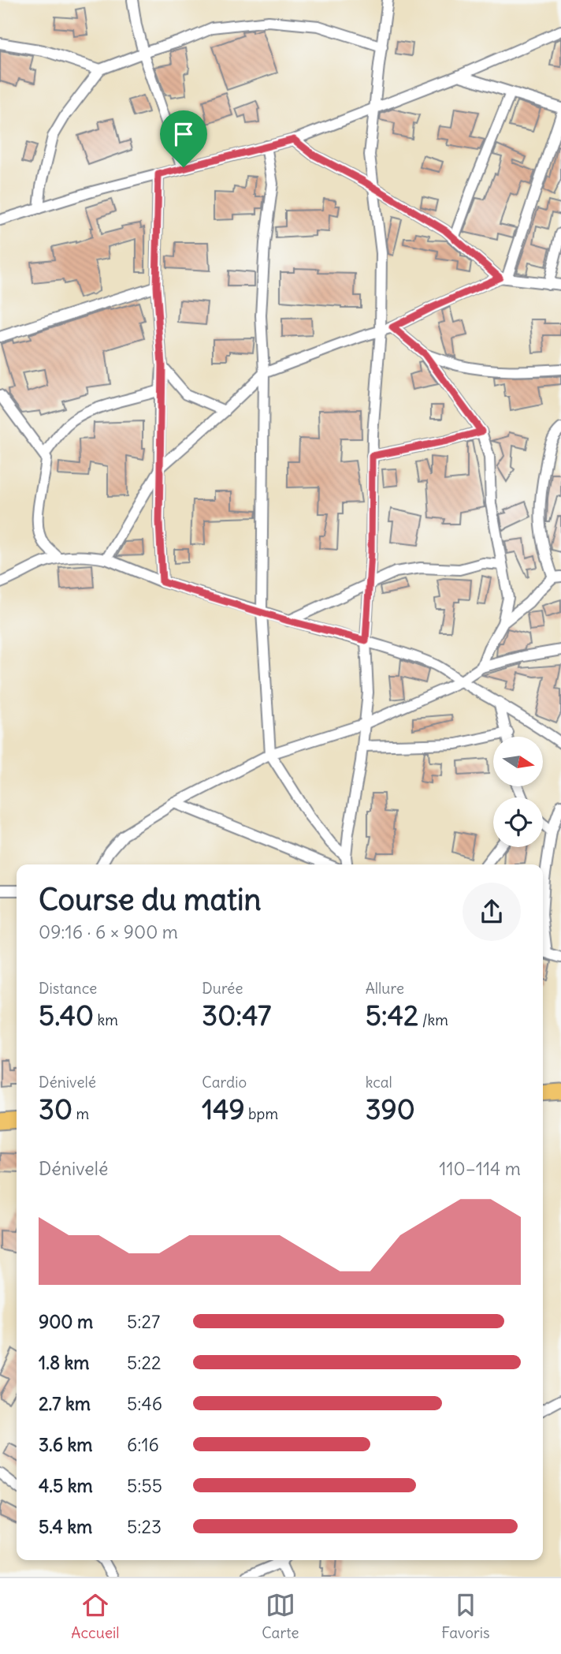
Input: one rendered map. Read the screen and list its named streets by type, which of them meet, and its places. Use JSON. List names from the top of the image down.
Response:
{
  "north": "right",
  "page": {
    "heading": ["Course du matin", "09:16 · 6 × 900 m"],
    "stats": [
      ["Distance", "5.40 km"],
      ["Durée", "30:47"],
      ["Allure", "5:42 /km"],
      ["Dénivelé", "30 m"],
      ["Cardio", "149 bpm"],
      ["kcal", "390"]
    ],
    "chart": ["Dénivelé", "110–114 m"],
    "list": [
      {
        "name": "900 m",
        "note": "5:27"
      },
      {
        "name": "1.8 km",
        "note": "5:22"
      },
      {
        "name": "2.7 km",
        "note": "5:46"
      },
      {
        "name": "3.6 km",
        "note": "6:16"
      },
      {
        "name": "4.5 km",
        "note": "5:55"
      },
      {
        "name": "5.4 km",
        "note": "5:23"
      }
    ],
    "tabs": ["Accueil", "Carte", "Favoris"]
  }
}
